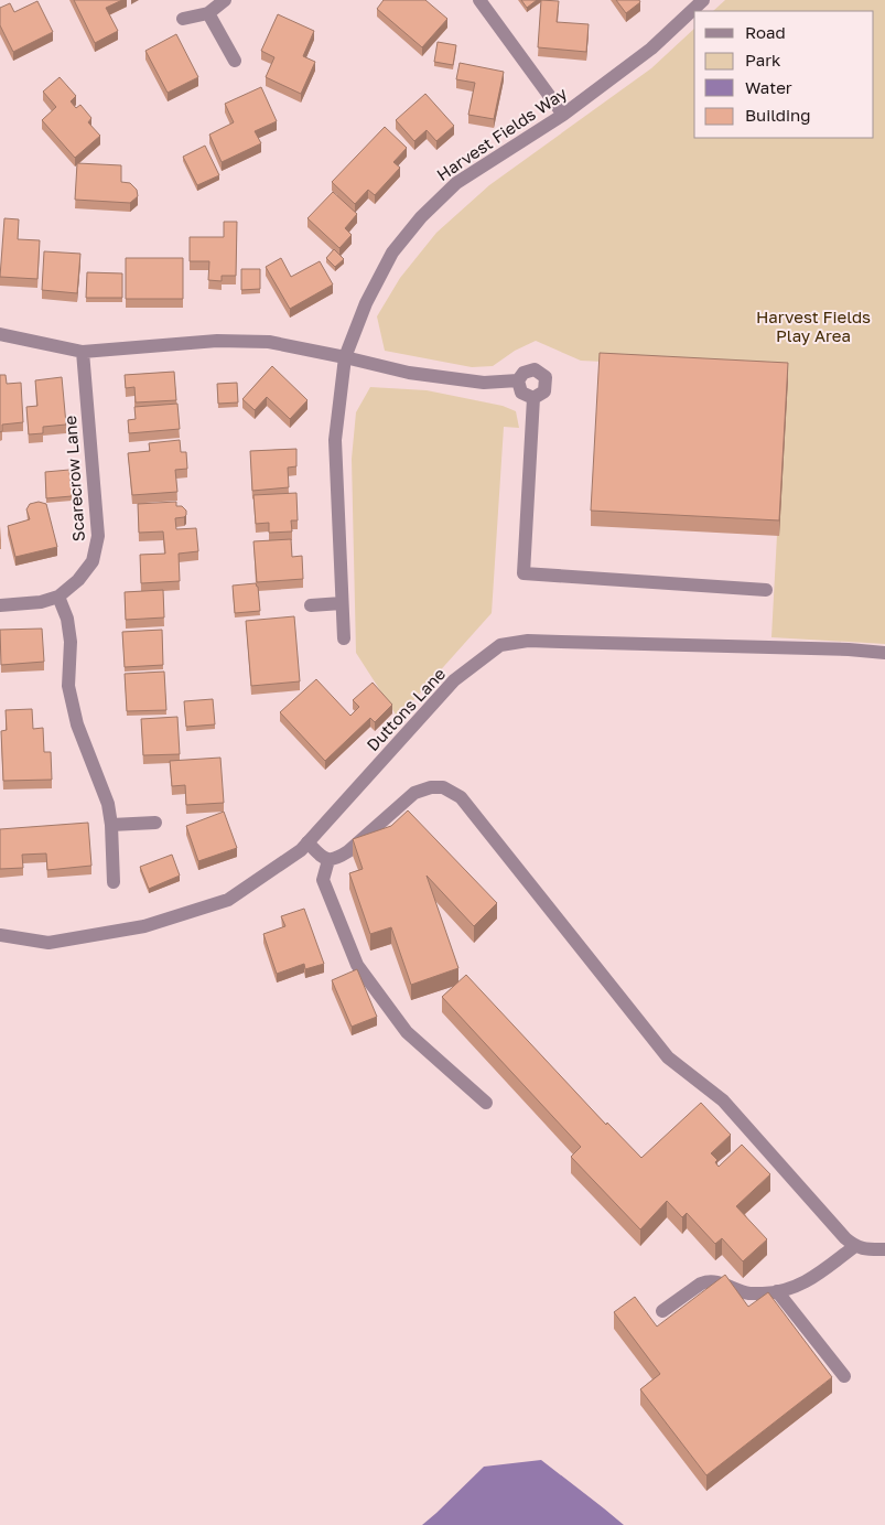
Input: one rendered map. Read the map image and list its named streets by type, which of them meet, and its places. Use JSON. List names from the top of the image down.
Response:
{
  "streets": {
    "street": ["Harvest Fields Way", "Scarecrow Lane", "Duttons Lane"]
  },
  "parks": ["Harvest Fields Play Area"],
  "legend": [
    "Road",
    "Park",
    "Water",
    "Building"
  ]
}
